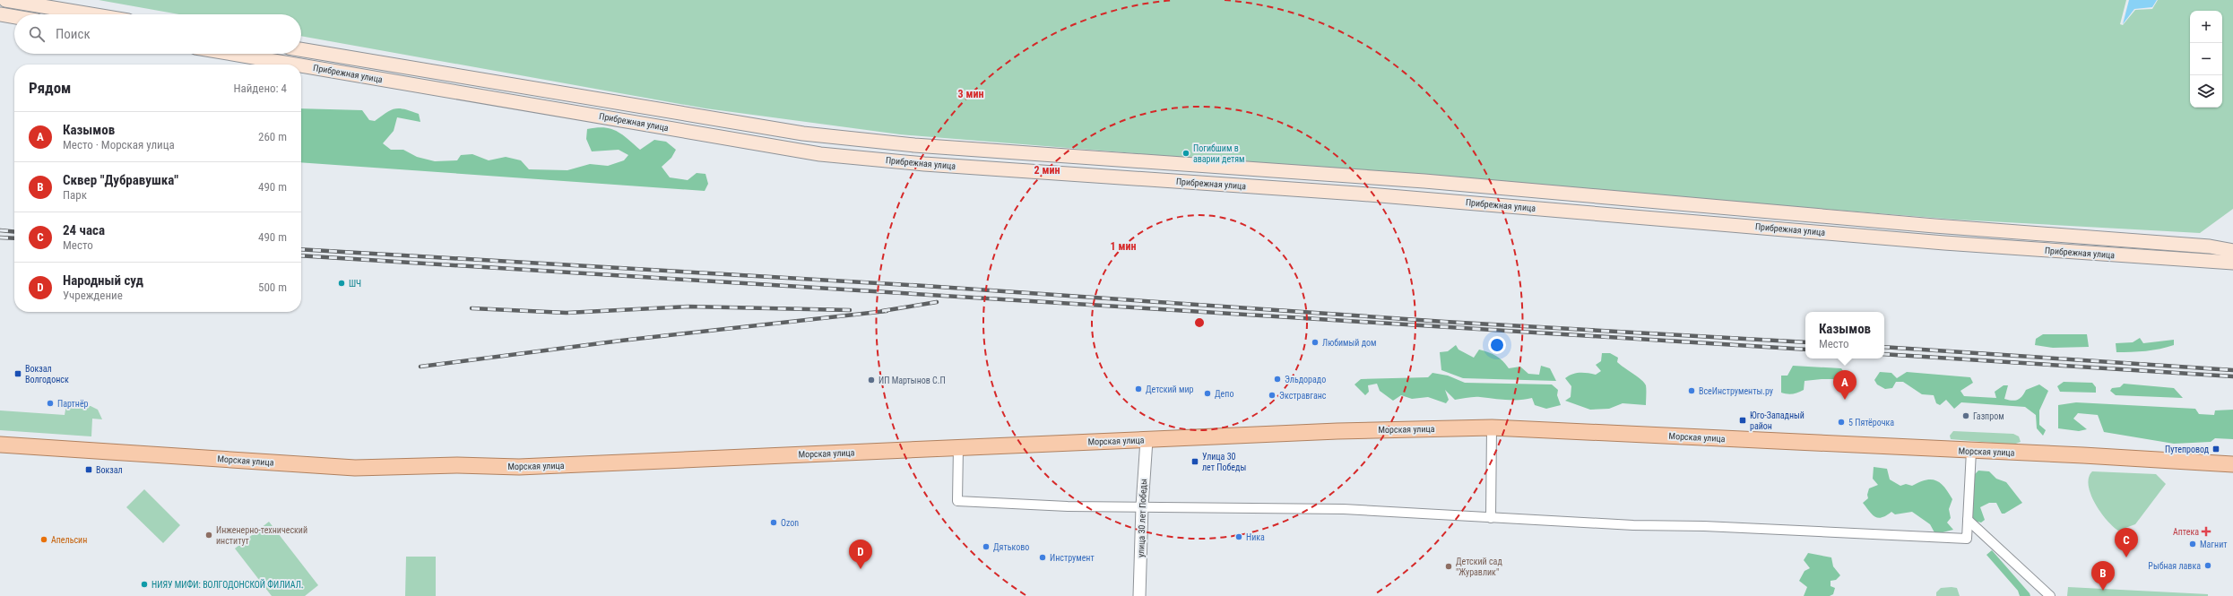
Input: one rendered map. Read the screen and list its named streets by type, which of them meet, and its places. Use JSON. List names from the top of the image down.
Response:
{
  "streets": {
    "main road": ["Прибрежная улица", "Морская улица"],
    "street": ["улица 30 лет Победы"]
  },
  "crossings": [
    ["Морская улица", "улица 30 лет Победы"]
  ],
  "places": {
    "other": [
      "Погибшим в аварии детям",
      "ШЧ",
      "Любимый дом",
      "Эльдорадо",
      "ИП Мартынов С.П",
      "Детский мир",
      "ВсеИнструменты.ру",
      "Депо",
      "Экстравганс",
      "Партнёр",
      "Газпром",
      "5 Пятёрочка",
      "Ozon",
      "Инженерно-технический институт",
      "Ника",
      "Апельсин",
      "Магнит",
      "Дятьково",
      "Инструмент",
      "Рыбная лавка",
      "Детский сад \"Журавлик\"",
      "НИЯУ МИФИ: ВОЛГОДОНСКОЙ ФИЛИАЛ."
    ],
    "transit": [
      "Вокзал Волгодонск",
      "Юго-Западный район",
      "Путепровод",
      "Улица 30 лет Победы",
      "Вокзал"
    ],
    "health": ["Аптека"]
  },
  "page": {
    "map_buttons": ["+", "−"],
    "search": "Поиск",
    "heading": ["Рядом", "Найдено: 4"],
    "list": [
      {
        "mark": "A",
        "name": "Казымов",
        "note": "Место · Морская улица",
        "value": "260 m"
      },
      {
        "mark": "B",
        "name": "Сквер \"Дубравушка\"",
        "note": "Парк",
        "value": "490 m"
      },
      {
        "mark": "C",
        "name": "24 часа",
        "note": "Место",
        "value": "490 m"
      },
      {
        "mark": "D",
        "name": "Народный суд",
        "note": "Учреждение",
        "value": "500 m"
      }
    ],
    "popup": ["Казымов", "Место"],
    "pins": [
      "A",
      "C",
      "D",
      "B"
    ]
  },
  "rings": ["3 мин", "2 мин", "1 мин"]
}
